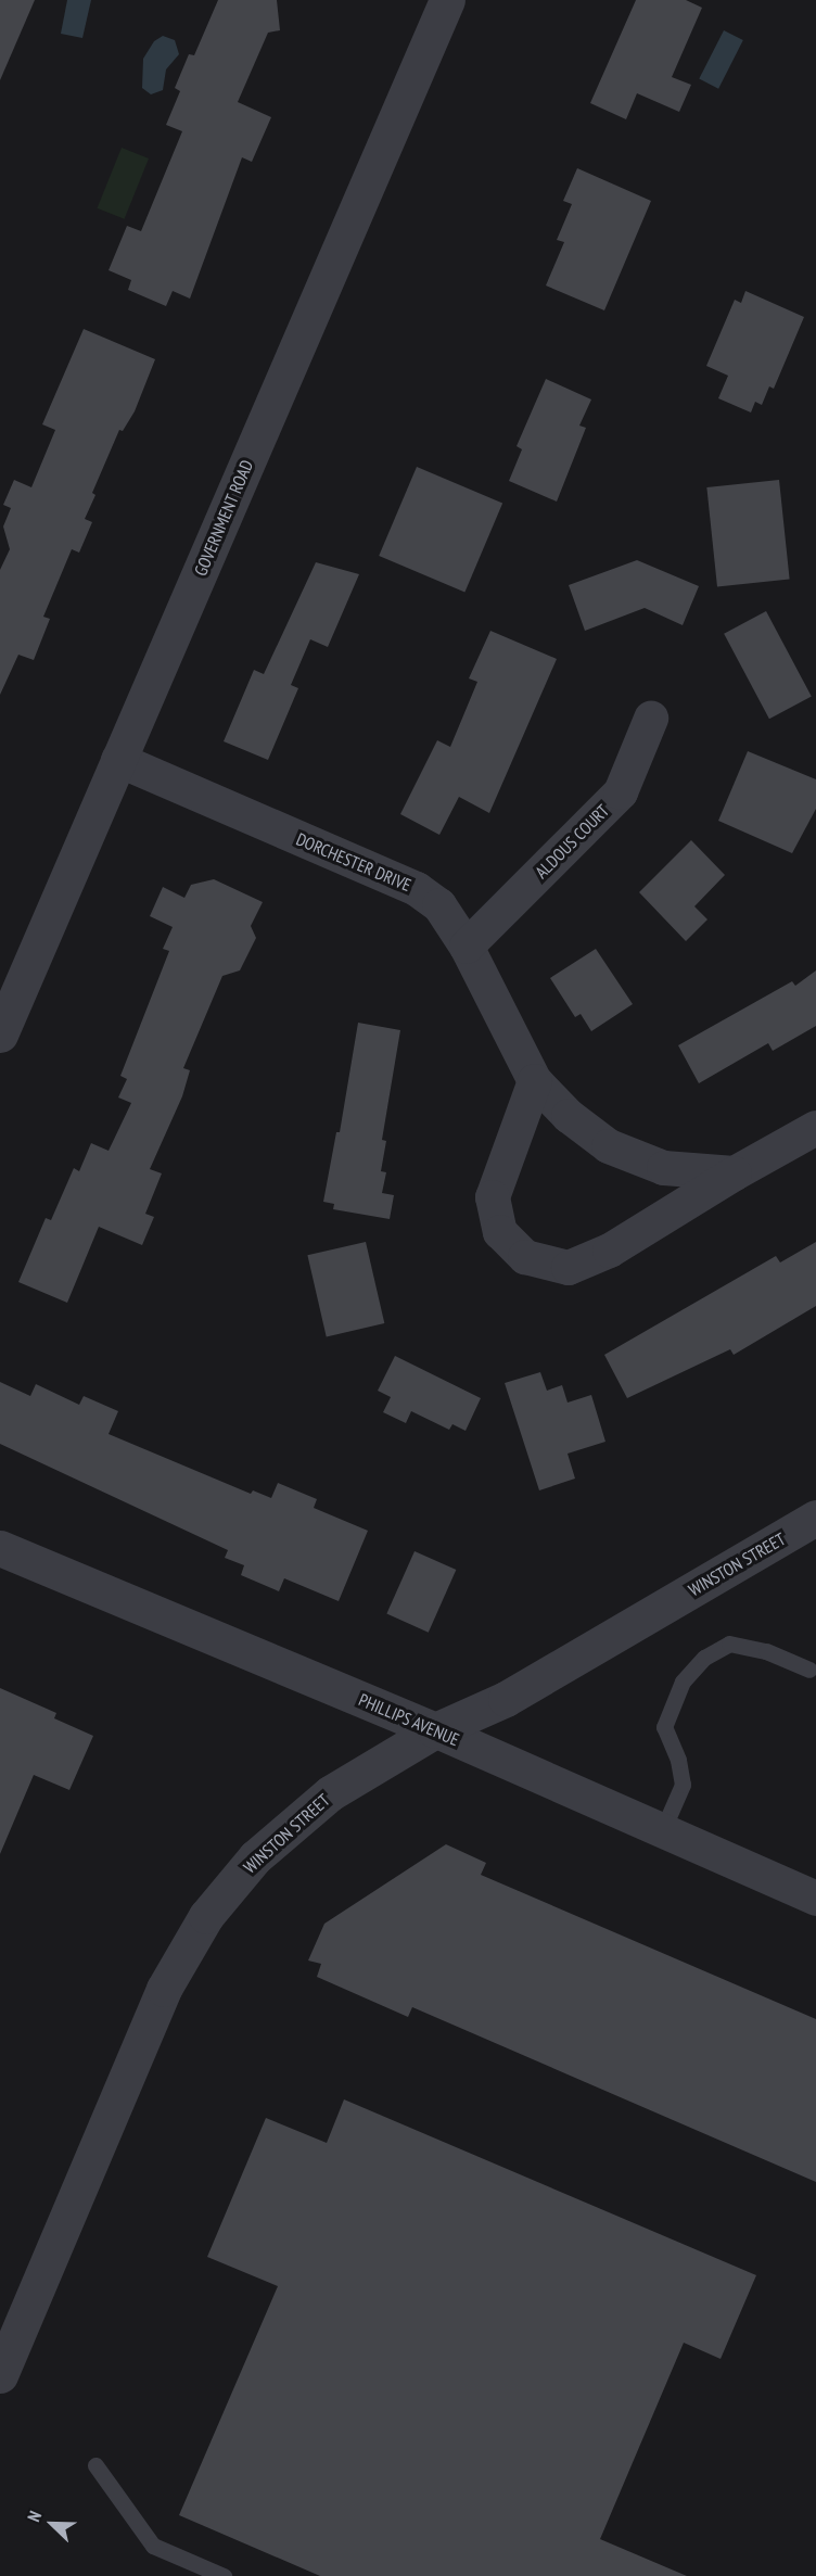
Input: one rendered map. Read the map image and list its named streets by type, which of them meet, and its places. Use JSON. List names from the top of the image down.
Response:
{
  "streets": {
    "street": [
      "GOVERNMENT ROAD",
      "ALDOUS COURT",
      "DORCHESTER DRIVE",
      "WINSTON STREET",
      "PHILLIPS AVENUE"
    ]
  },
  "crossings": [
    ["GOVERNMENT ROAD", "DORCHESTER DRIVE"],
    ["ALDOUS COURT", "DORCHESTER DRIVE"],
    ["WINSTON STREET", "PHILLIPS AVENUE"]
  ],
  "north": "top left"
}
